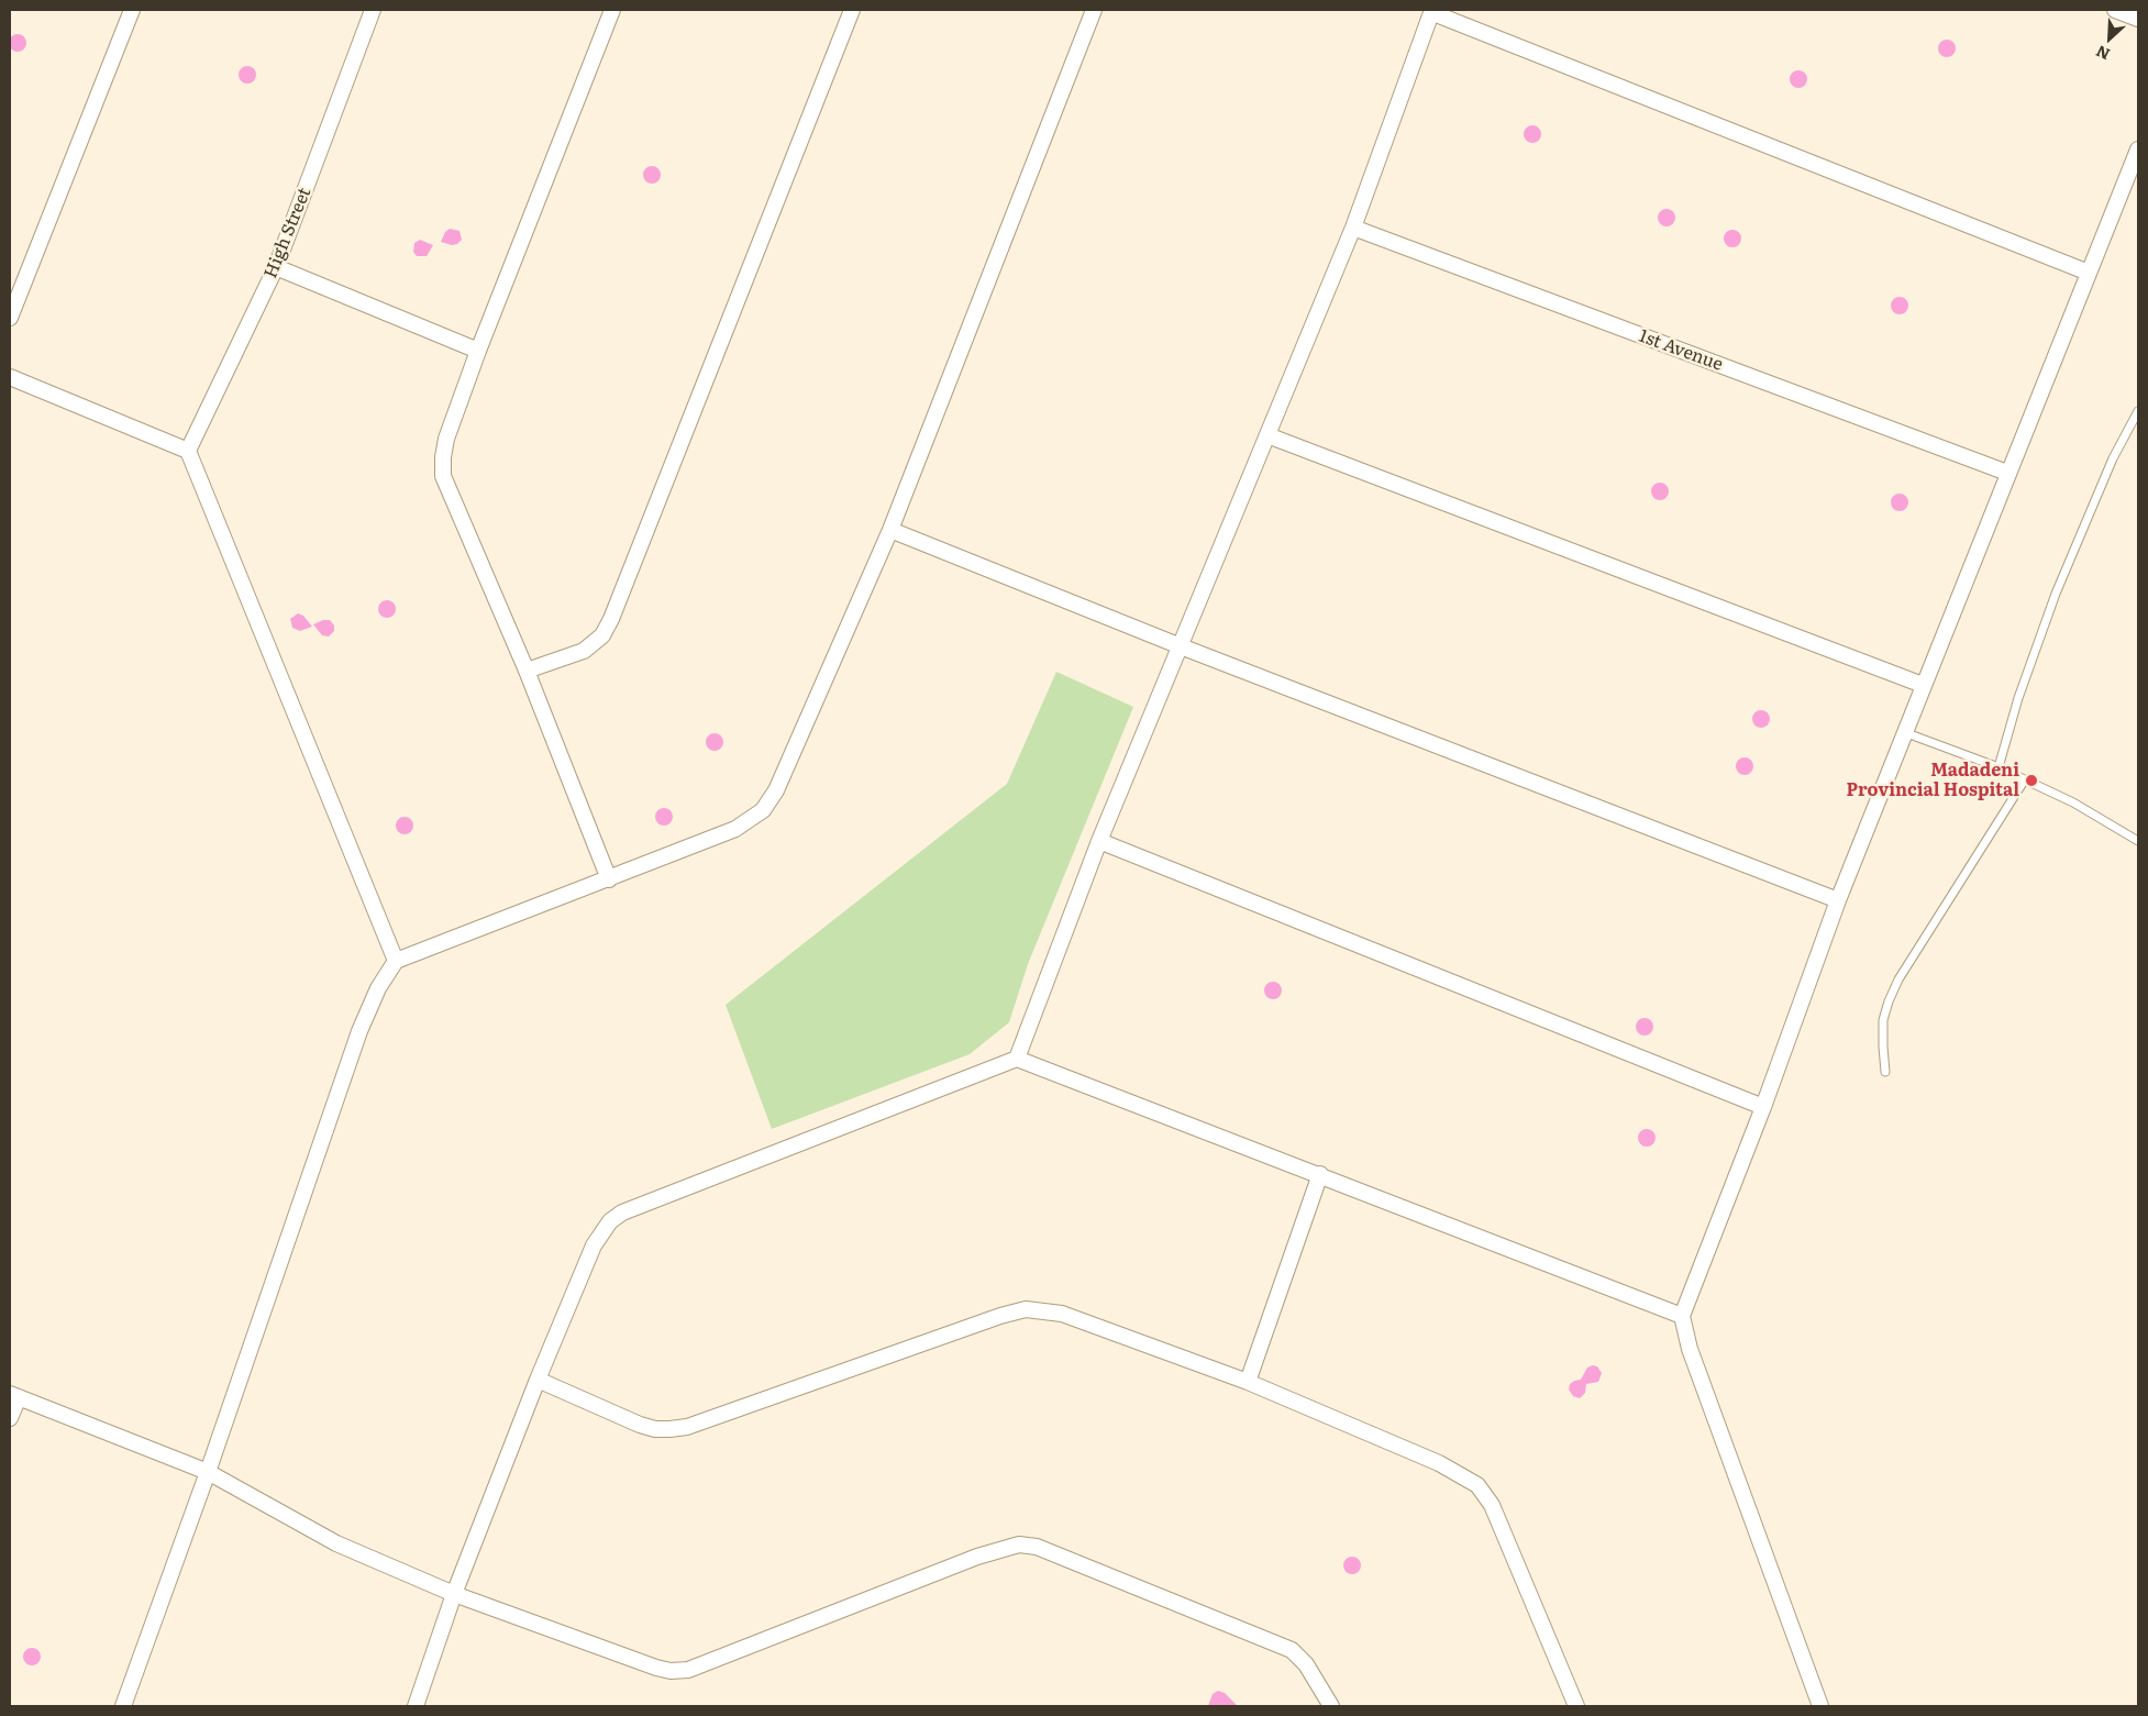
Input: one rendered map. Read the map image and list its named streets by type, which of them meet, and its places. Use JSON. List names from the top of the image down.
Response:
{
  "streets": {
    "street": ["High Street", "1st Avenue"]
  },
  "places": ["Madadeni Provincial Hospital"],
  "north": "bottom left"
}
